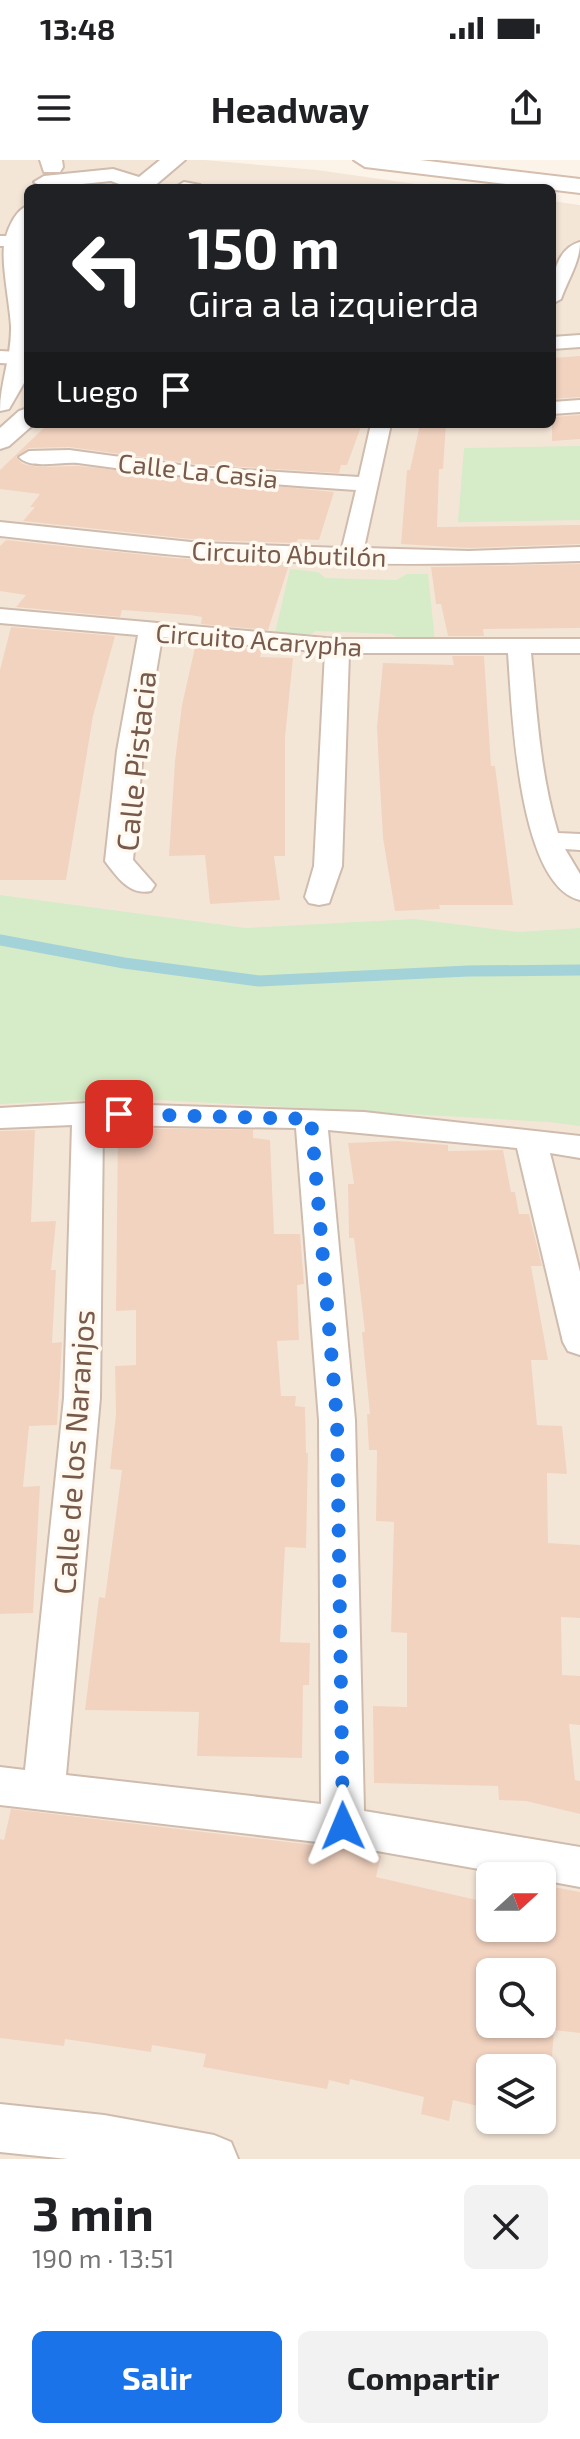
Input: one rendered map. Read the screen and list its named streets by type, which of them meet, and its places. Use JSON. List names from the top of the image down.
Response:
{
  "streets": {
    "street": [
      "Calle La Casia",
      "Circuito Abutilón",
      "Circuito Acarypha",
      "Calle Pistacia",
      "Calle de los Naranjos"
    ]
  },
  "crossings": [
    ["Circuito Acarypha", "Calle Pistacia"]
  ],
  "north": "right",
  "page": {
    "status": "13:48",
    "header": "Headway",
    "turn": ["150 m", "Gira a la izquierda"],
    "then": "Luego",
    "heading": ["3 min", "190 m · 13:51"],
    "buttons": ["Salir", "Compartir"]
  }
}
